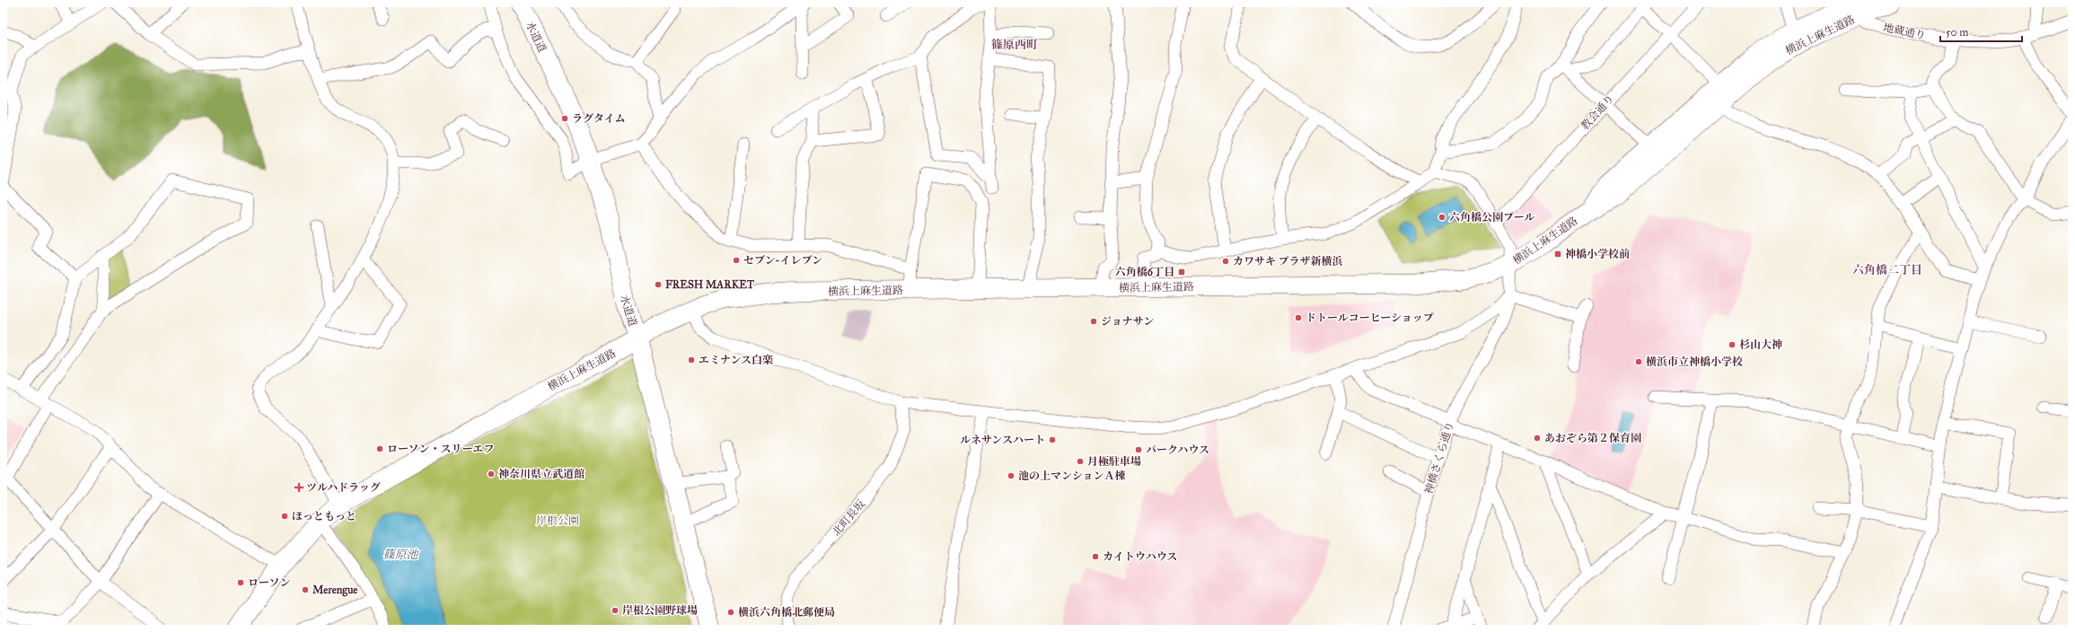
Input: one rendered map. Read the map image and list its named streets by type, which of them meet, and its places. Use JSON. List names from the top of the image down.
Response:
{
  "streets": {
    "main road": ["横浜上麻生道路", "水道道"],
    "street": [
      "地蔵通り",
      "教会通り",
      "神橋さくら通り",
      "北町長坂"
    ]
  },
  "crossings": [
    ["地蔵通り", "横浜上麻生道路"],
    ["横浜上麻生道路", "水道道"],
    ["横浜上麻生道路", "神橋さくら通り"],
    ["教会通り", "神橋さくら通り"]
  ],
  "districts": ["篠原西町", "六角橋二丁目"],
  "water": ["篠原池"],
  "parks": ["岸根公園"],
  "places": {
    "other": [
      "ラグタイム",
      "六角橋公園プール",
      "セブン-イレブン",
      "カワサキ プラザ新横浜",
      "FRESH MARKET",
      "ドトールコーヒーショップ",
      "ジョナサン",
      "杉山大神",
      "エミナンス白楽",
      "横浜市立神橋小学校",
      "あおぞら第２保育園",
      "ルネサンスハート",
      "ローソン・スリーエフ",
      "パークハウス",
      "月極駐車場",
      "神奈川県立武道館",
      "池の上マンションＡ棟",
      "ほっともっと",
      "カイトウハウス",
      "ローソン",
      "Merengue",
      "岸根公園野球場",
      "横浜六角橋北郵便局"
    ],
    "transit": ["神橋小学校前", "六角橋6丁目"],
    "health": ["ツルハドラッグ"]
  },
  "scale_bar": "50 m"
}
